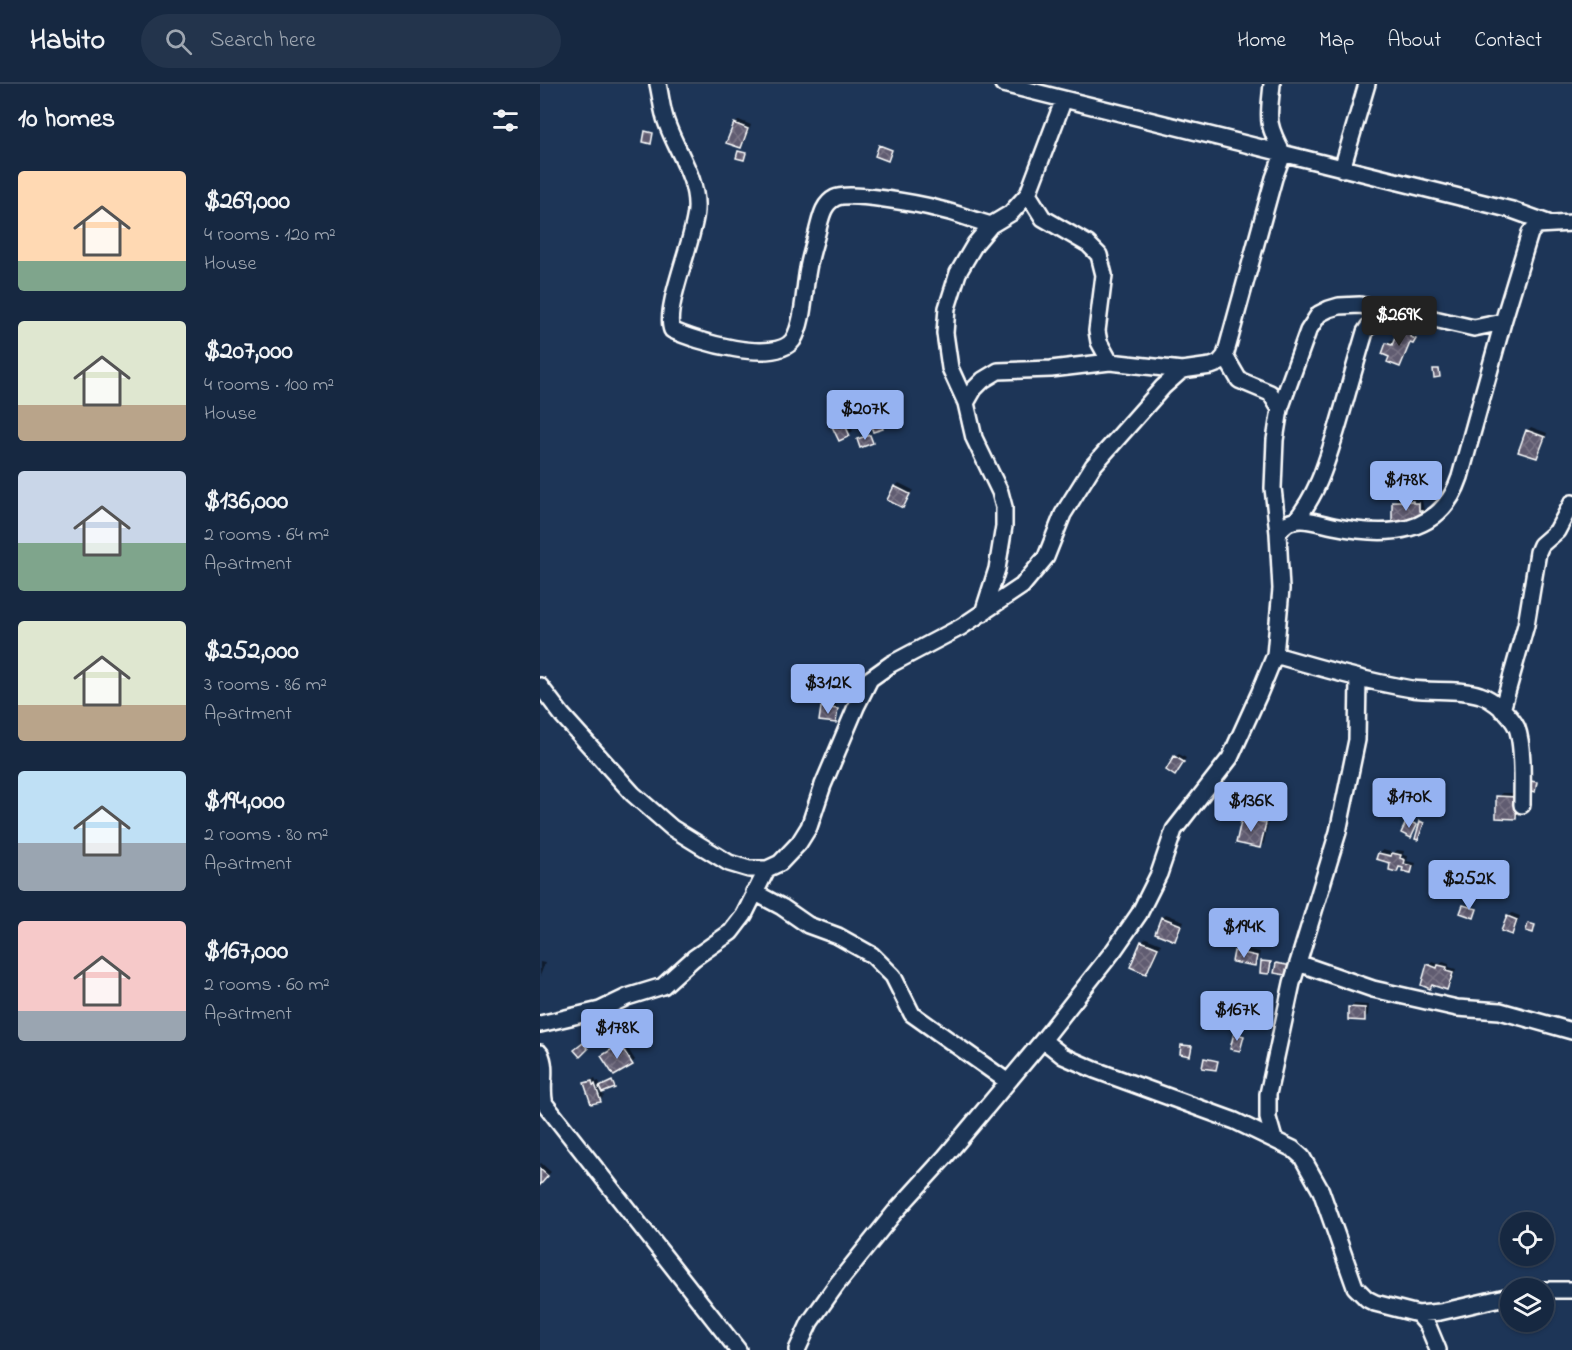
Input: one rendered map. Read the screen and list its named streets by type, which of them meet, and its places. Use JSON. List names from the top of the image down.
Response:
{
  "page": {
    "header": "Habito",
    "search": "Search here",
    "nav": [
      "Home",
      "Map",
      "About",
      "Contact"
    ],
    "heading": "10 homes",
    "list": [
      {
        "name": "$269,000",
        "note": "4 rooms · 120 m² · House"
      },
      {
        "name": "$207,000",
        "note": "4 rooms · 100 m² · House"
      },
      {
        "name": "$136,000",
        "note": "2 rooms · 64 m² · Apartment"
      },
      {
        "name": "$252,000",
        "note": "3 rooms · 86 m² · Apartment"
      },
      {
        "name": "$194,000",
        "note": "2 rooms · 80 m² · Apartment"
      },
      {
        "name": "$167,000",
        "note": "2 rooms · 60 m² · Apartment"
      }
    ],
    "price": [
      "$269K",
      "$207K",
      "$178K",
      "$312K",
      "$170K",
      "$136K",
      "$252K",
      "$194K",
      "$167K",
      "$178K"
    ]
  }
}
